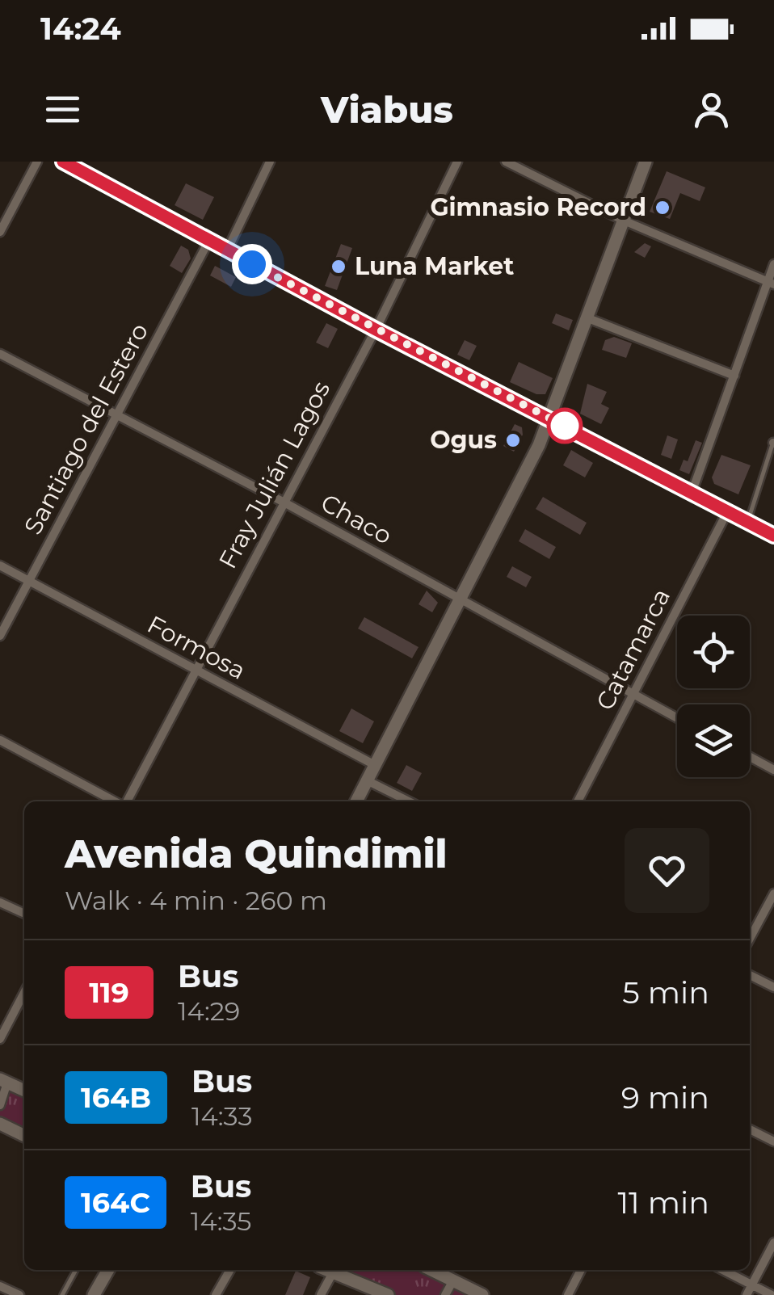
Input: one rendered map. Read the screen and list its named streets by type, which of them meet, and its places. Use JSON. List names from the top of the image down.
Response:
{
  "streets": {
    "street": [
      "Santiago del Estero",
      "Fray Julián Lagos",
      "Chaco",
      "Formosa",
      "Catamarca"
    ]
  },
  "crossings": [
    ["Santiago del Estero", "Chaco"],
    ["Santiago del Estero", "Formosa"],
    ["Fray Julián Lagos", "Chaco"],
    ["Fray Julián Lagos", "Formosa"],
    ["Chaco", "Catamarca"]
  ],
  "places": ["Gimnasio Record", "Luna Market", "Ogus"],
  "lines": ["bus line 119"],
  "page": {
    "status": "14:24",
    "header": "Viabus",
    "heading": ["Avenida Quindimil", "Walk · 4 min · 260 m"],
    "list": [
      {
        "mark": "119",
        "name": "Bus",
        "note": "14:29",
        "value": "5 min"
      },
      {
        "mark": "164B",
        "name": "Bus",
        "note": "14:33",
        "value": "9 min"
      },
      {
        "mark": "164C",
        "name": "Bus",
        "note": "14:35",
        "value": "11 min"
      }
    ]
  }
}
